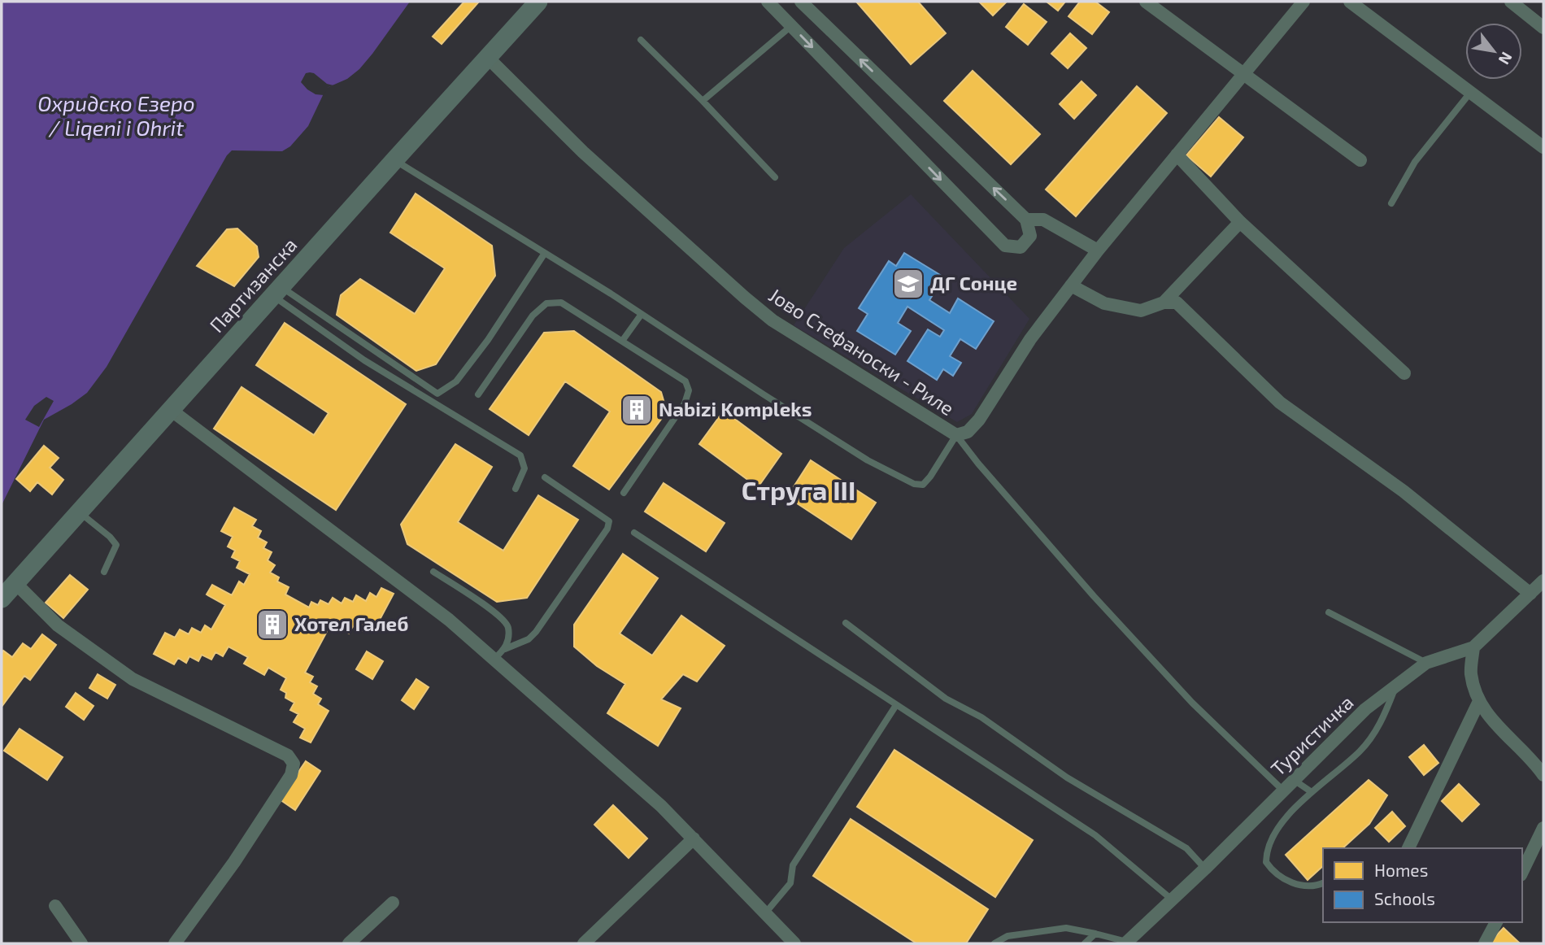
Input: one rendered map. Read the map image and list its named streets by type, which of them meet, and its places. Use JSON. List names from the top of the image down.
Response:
{
  "streets": {
    "main road": ["Партизанска"],
    "street": ["Јово Стефаноски - Риле", "Туристичка"]
  },
  "crossings": [
    ["Партизанска", "Јово Стефаноски - Риле"]
  ],
  "districts": ["Струга III"],
  "water": ["Охридско Езеро / Liqeni i Ohrit"],
  "places": {
    "school or university": ["ДГ Сонце"],
    "building": ["Nabizi Kompleks", "Хотел Галеб"]
  },
  "legend": ["Homes", "Schools"],
  "north": "bottom right"
}
